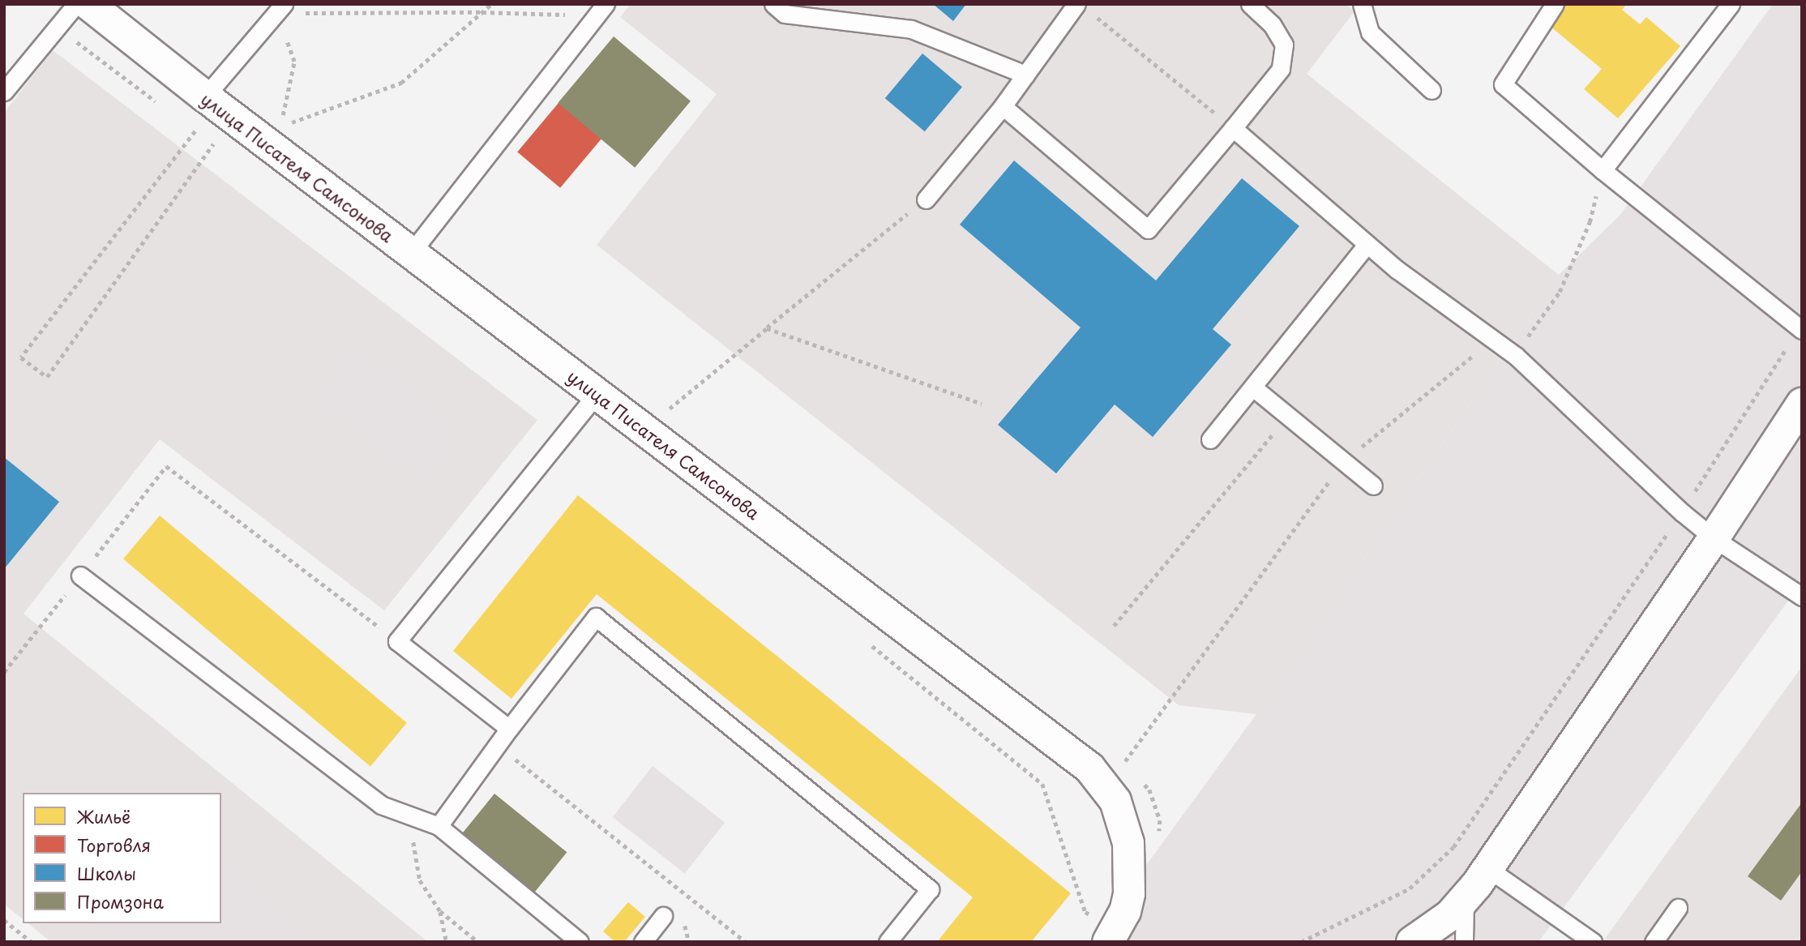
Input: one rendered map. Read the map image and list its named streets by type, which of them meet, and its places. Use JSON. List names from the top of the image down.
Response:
{
  "streets": {
    "street": ["улица Писателя Самсонова"]
  },
  "legend": [
    "Жильё",
    "Торговля",
    "Школы",
    "Промзона"
  ]
}
